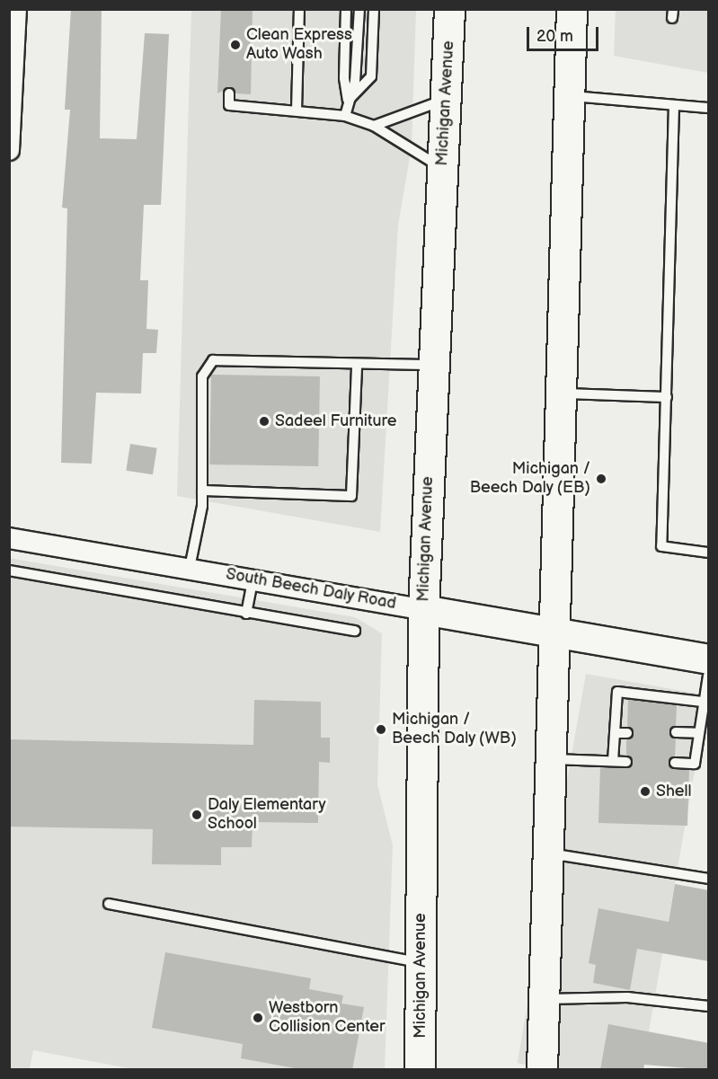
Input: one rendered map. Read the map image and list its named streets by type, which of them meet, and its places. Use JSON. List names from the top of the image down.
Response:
{
  "streets": {
    "main road": ["Michigan Avenue", "South Beech Daly Road"]
  },
  "crossings": [
    ["Michigan Avenue", "South Beech Daly Road"]
  ],
  "places": [
    "Clean Express Auto Wash",
    "Sadeel Furniture",
    "Michigan / Beech Daly (EB)",
    "Michigan / Beech Daly (WB)",
    "Shell",
    "Daly Elementary School",
    "Westborn Collision Center"
  ],
  "scale_bar": "20 m"
}
